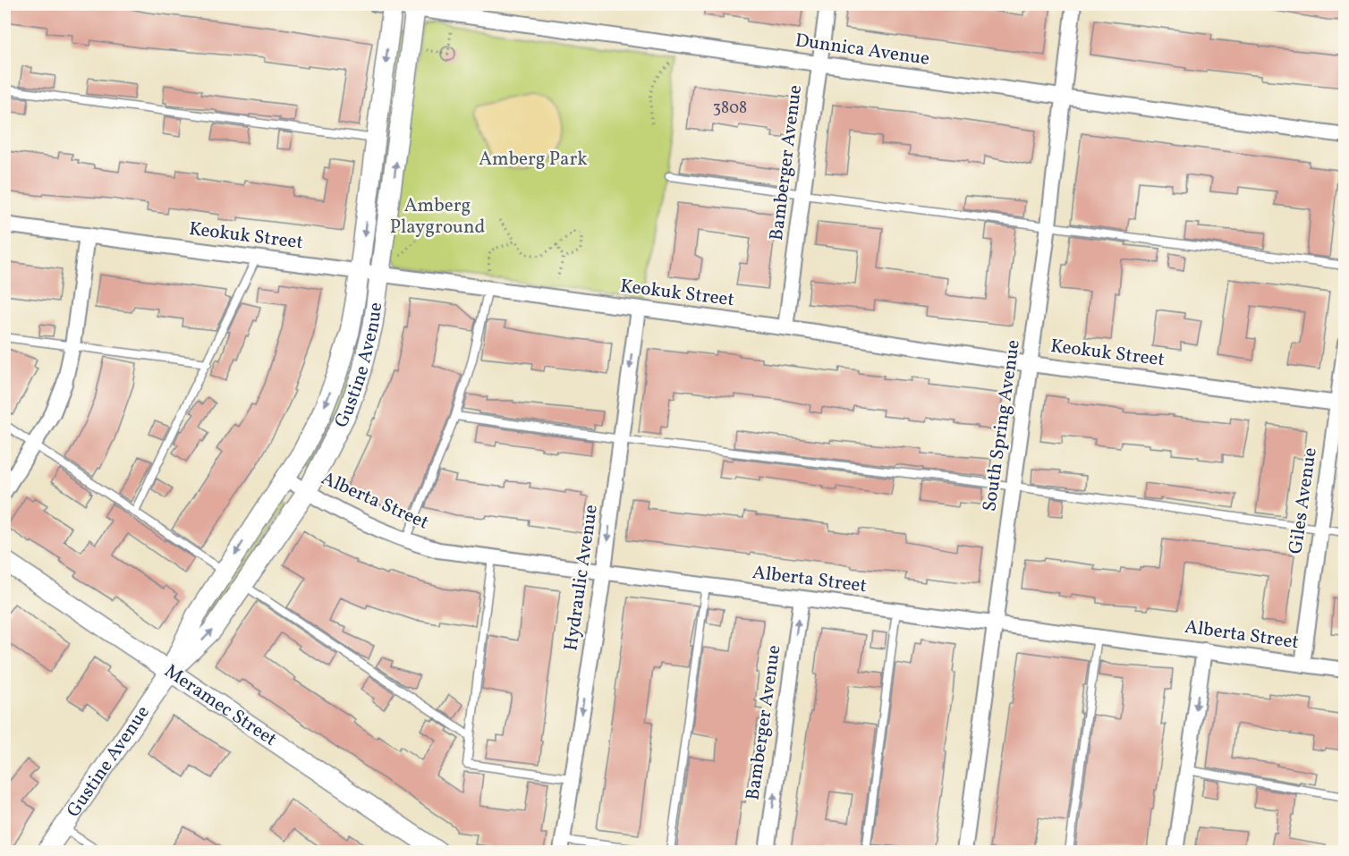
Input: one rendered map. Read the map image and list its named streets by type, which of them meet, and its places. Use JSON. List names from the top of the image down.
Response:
{
  "streets": {
    "street": [
      "Dunnica Avenue",
      "Bamberger Avenue",
      "Keokuk Street",
      "Gustine Avenue",
      "South Spring Avenue",
      "Alberta Street",
      "Giles Avenue",
      "Hydraulic Avenue",
      "Meramec Street"
    ]
  },
  "crossings": [
    ["Dunnica Avenue", "Bamberger Avenue"],
    ["Dunnica Avenue", "Gustine Avenue"],
    ["Dunnica Avenue", "South Spring Avenue"],
    ["Bamberger Avenue", "Keokuk Street"],
    ["Bamberger Avenue", "Alberta Street"],
    ["Keokuk Street", "Gustine Avenue"],
    ["Keokuk Street", "South Spring Avenue"],
    ["Keokuk Street", "Giles Avenue"],
    ["Keokuk Street", "Hydraulic Avenue"],
    ["Gustine Avenue", "Alberta Street"],
    ["Gustine Avenue", "Meramec Street"],
    ["South Spring Avenue", "Alberta Street"],
    ["Alberta Street", "Giles Avenue"],
    ["Alberta Street", "Hydraulic Avenue"]
  ],
  "one_way": ["Bamberger Avenue", "Hydraulic Avenue"],
  "parks": ["Amberg Park", "Amberg Playground"],
  "house_numbers": ["3808"]
}
